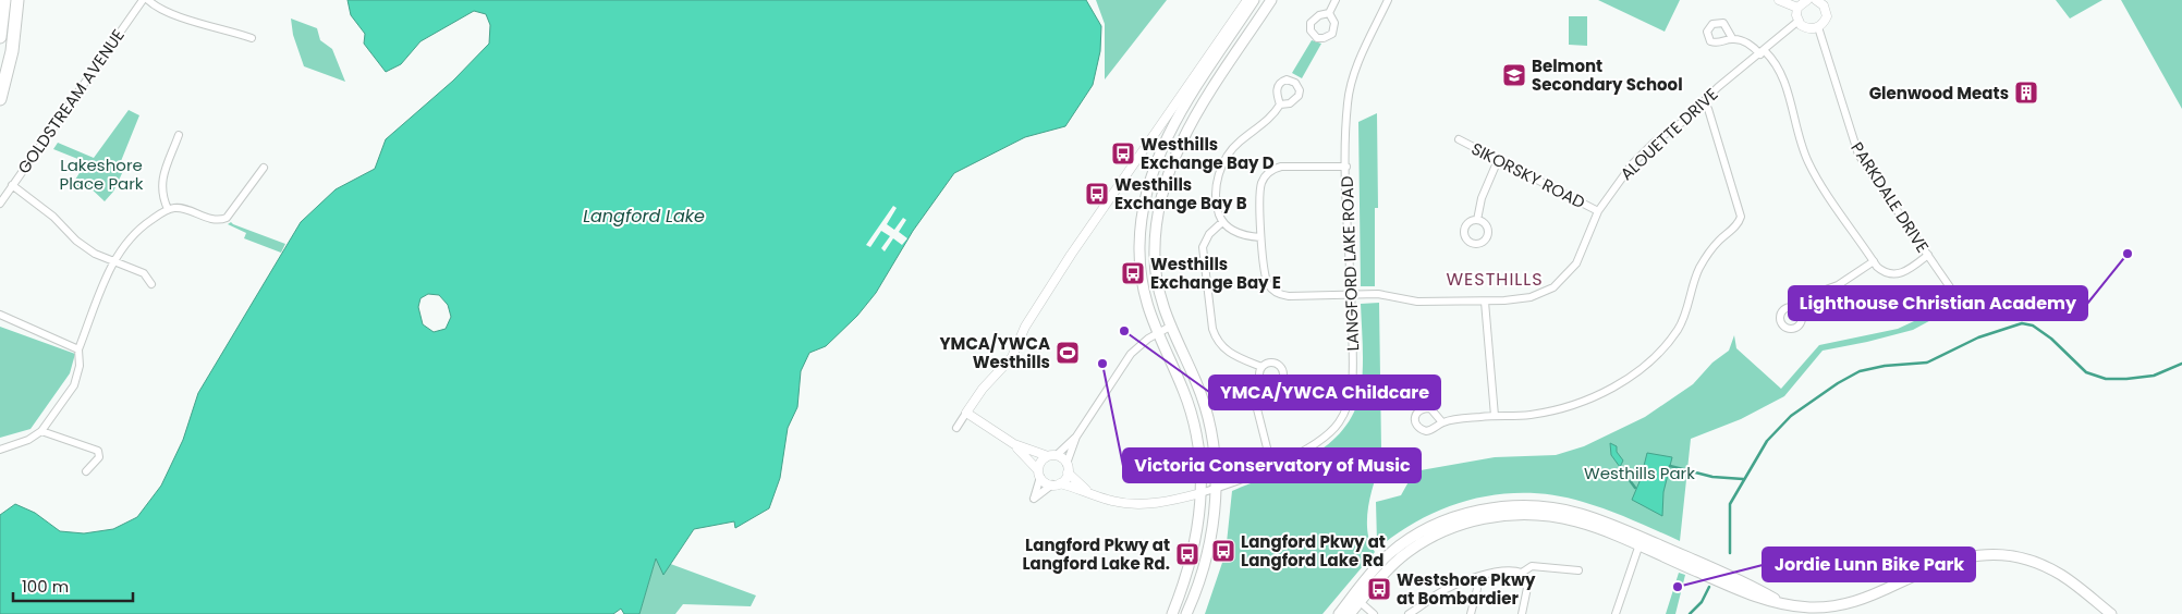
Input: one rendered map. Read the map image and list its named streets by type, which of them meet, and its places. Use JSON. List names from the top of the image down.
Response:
{
  "streets": {
    "street": [
      "GOLDSTREAM AVENUE",
      "ALOUETTE DRIVE",
      "SIKORSKY ROAD",
      "PARKDALE DRIVE",
      "LANGFORD LAKE ROAD"
    ]
  },
  "crossings": [
    ["ALOUETTE DRIVE", "SIKORSKY ROAD"],
    ["ALOUETTE DRIVE", "LANGFORD LAKE ROAD"]
  ],
  "districts": ["WESTHILLS"],
  "water": ["Langford Lake"],
  "parks": ["Lakeshore Place Park", "Westhills Park"],
  "places": {
    "school or university": ["Belmont Secondary School"],
    "building": ["Glenwood Meats"],
    "bus stop": [
      "Westhills Exchange Bay D",
      "Westhills Exchange Bay B",
      "Westhills Exchange Bay E",
      "Langford Pkwy at Langford Lake Rd",
      "Langford Pkwy at Langford Lake Rd.",
      "Westshore Pkwy at Bombardier"
    ],
    "other": [
      "Lighthouse Christian Academy",
      "YMCA/YWCA Childcare",
      "Victoria Conservatory of Music",
      "Jordie Lunn Bike Park"
    ],
    "sports": ["YMCA/YWCA Westhills"]
  },
  "scale_bar": "100 m"
}
